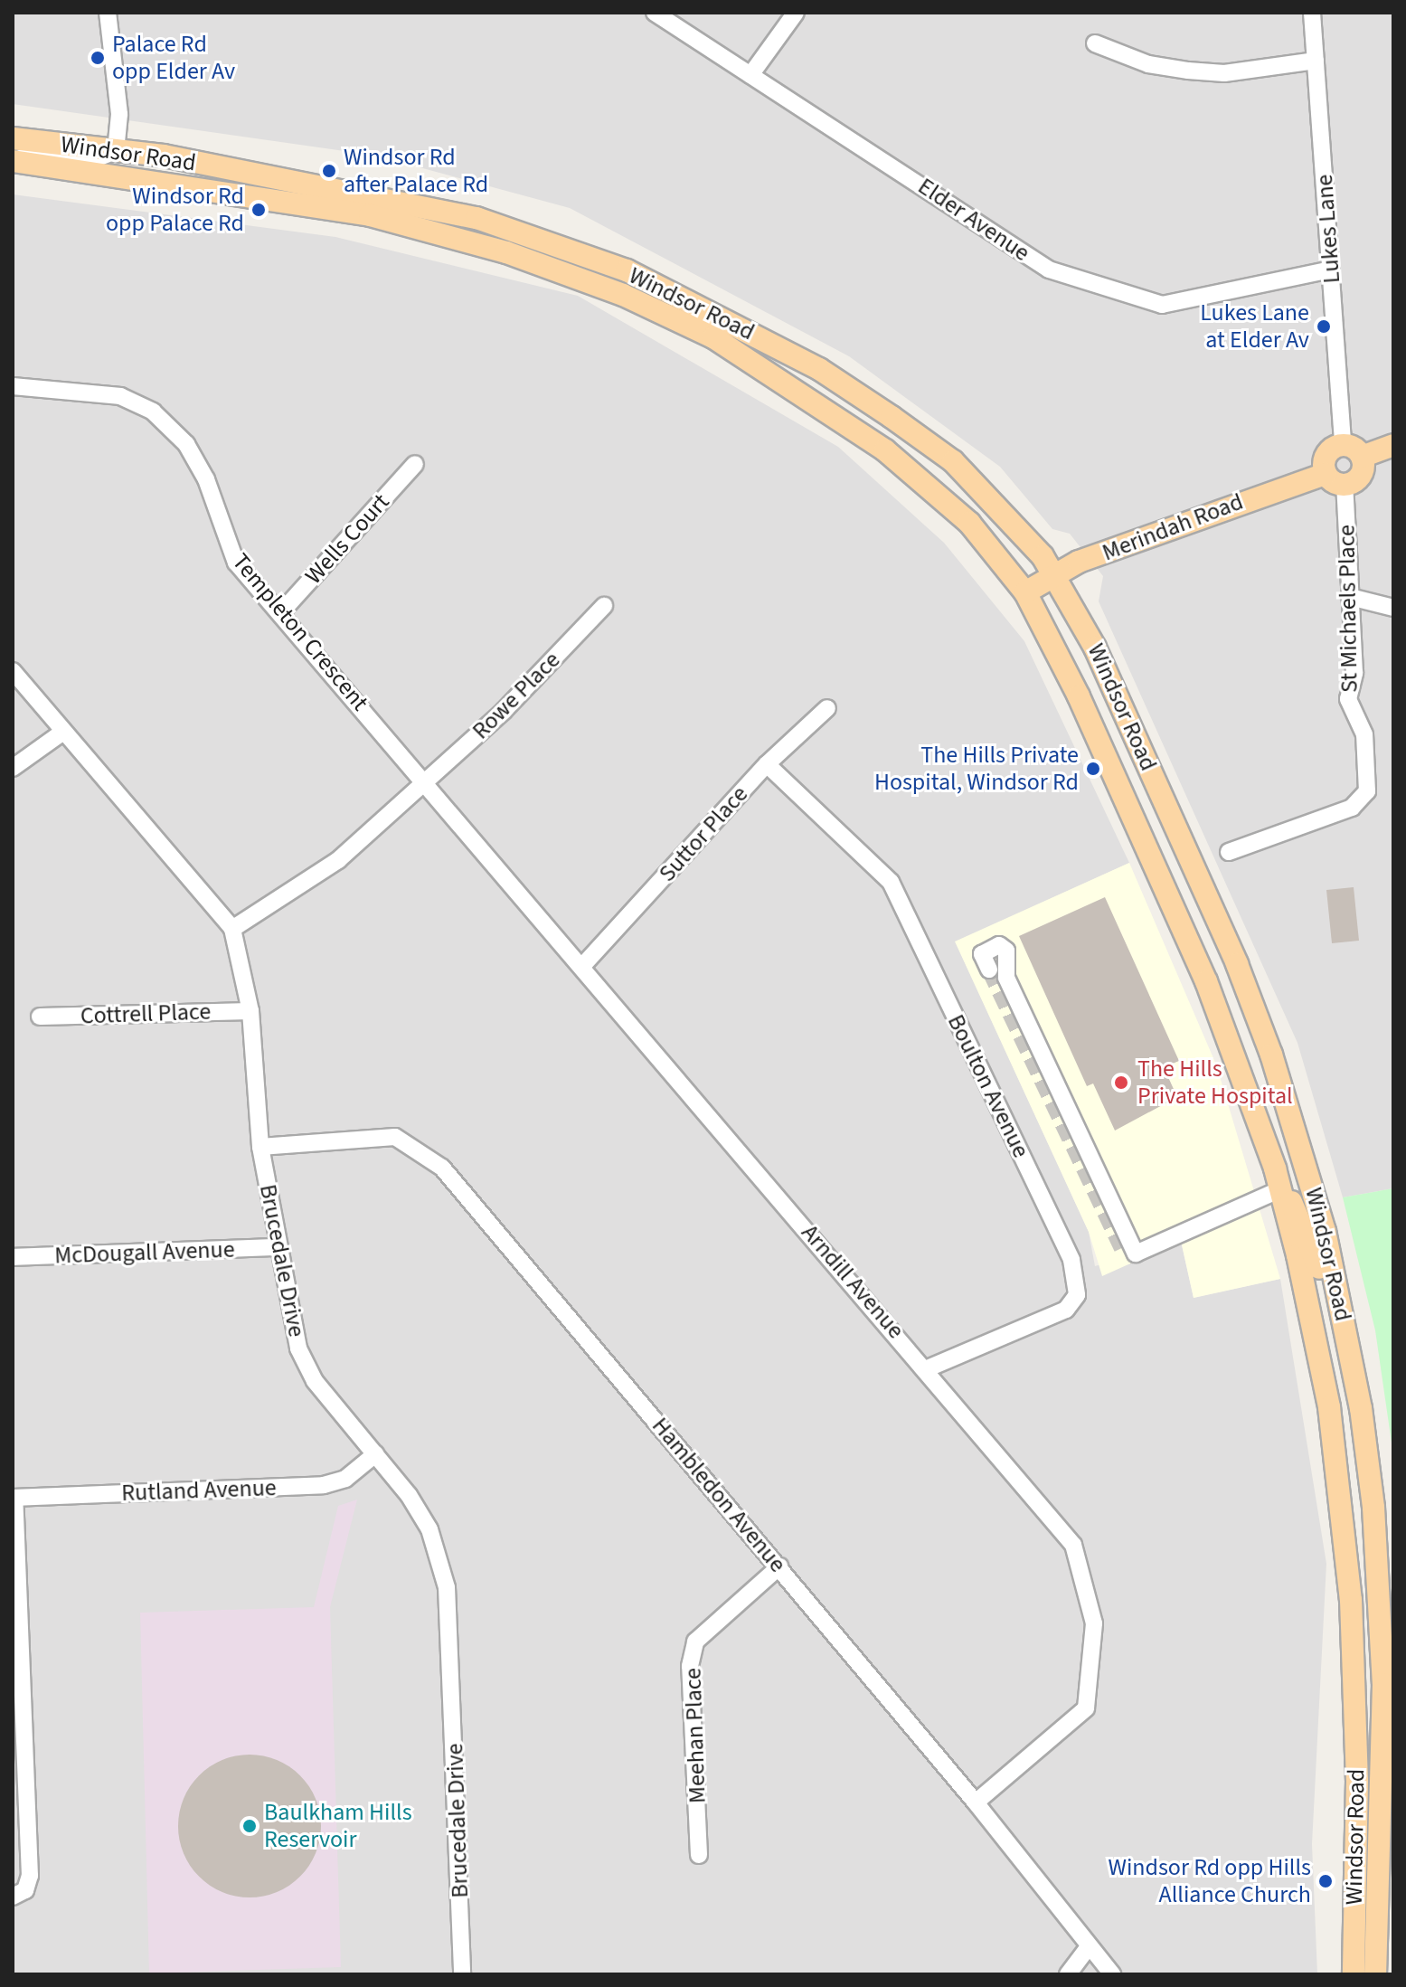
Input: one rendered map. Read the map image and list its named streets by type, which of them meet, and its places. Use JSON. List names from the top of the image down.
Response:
{
  "streets": {
    "main road": ["Windsor Road", "Merindah Road"],
    "street": [
      "Elder Avenue",
      "Lukes Lane",
      "Wells Court",
      "St Michaels Place",
      "Templeton Crescent",
      "Rowe Place",
      "Suttor Place",
      "Cottrell Place",
      "Boulton Avenue",
      "McDougall Avenue",
      "Brucedale Drive",
      "Arndill Avenue",
      "Rutland Avenue",
      "Hambledon Avenue",
      "Meehan Place"
    ]
  },
  "crossings": [
    ["Windsor Road", "Merindah Road"],
    ["Elder Avenue", "Lukes Lane"],
    ["Lukes Lane", "Merindah Road"],
    ["Lukes Lane", "St Michaels Place"],
    ["Merindah Road", "St Michaels Place"],
    ["Wells Court", "Templeton Crescent"],
    ["Templeton Crescent", "Rowe Place"],
    ["Templeton Crescent", "Arndill Avenue"],
    ["Rowe Place", "Brucedale Drive"],
    ["Rowe Place", "Arndill Avenue"],
    ["Suttor Place", "Boulton Avenue"],
    ["Suttor Place", "Arndill Avenue"],
    ["Cottrell Place", "Brucedale Drive"],
    ["Boulton Avenue", "Arndill Avenue"],
    ["McDougall Avenue", "Brucedale Drive"],
    ["Brucedale Drive", "Rutland Avenue"],
    ["Brucedale Drive", "Hambledon Avenue"],
    ["Arndill Avenue", "Hambledon Avenue"],
    ["Hambledon Avenue", "Meehan Place"]
  ],
  "places": [
    "Palace Rd opp Elder Av",
    "Windsor Rd after Palace Rd",
    "Windsor Rd opp Palace Rd",
    "Lukes Lane at Elder Av",
    "The Hills Private Hospital, Windsor Rd",
    "The Hills Private Hospital",
    "Baulkham Hills Reservoir",
    "Windsor Rd opp Hills Alliance Church"
  ]
}
